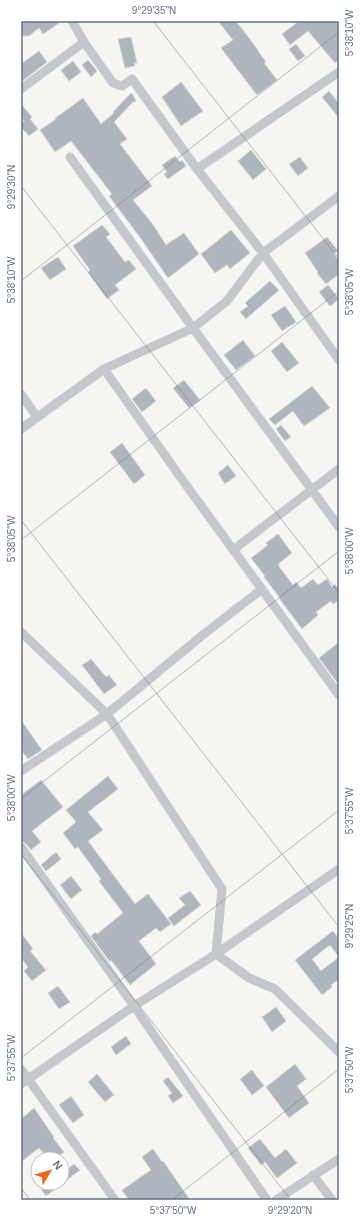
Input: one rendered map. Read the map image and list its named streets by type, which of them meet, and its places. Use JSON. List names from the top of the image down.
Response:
{
  "north": "top right",
  "coordinates": [
    "9°29'35\"N",
    "5°38'10\"W",
    "9°29'30\"N",
    "5°38'05\"W",
    "5°38'00\"W",
    "5°37'55\"W",
    "9°29'25\"N",
    "5°37'50\"W",
    "9°29'20\"N"
  ]
}
